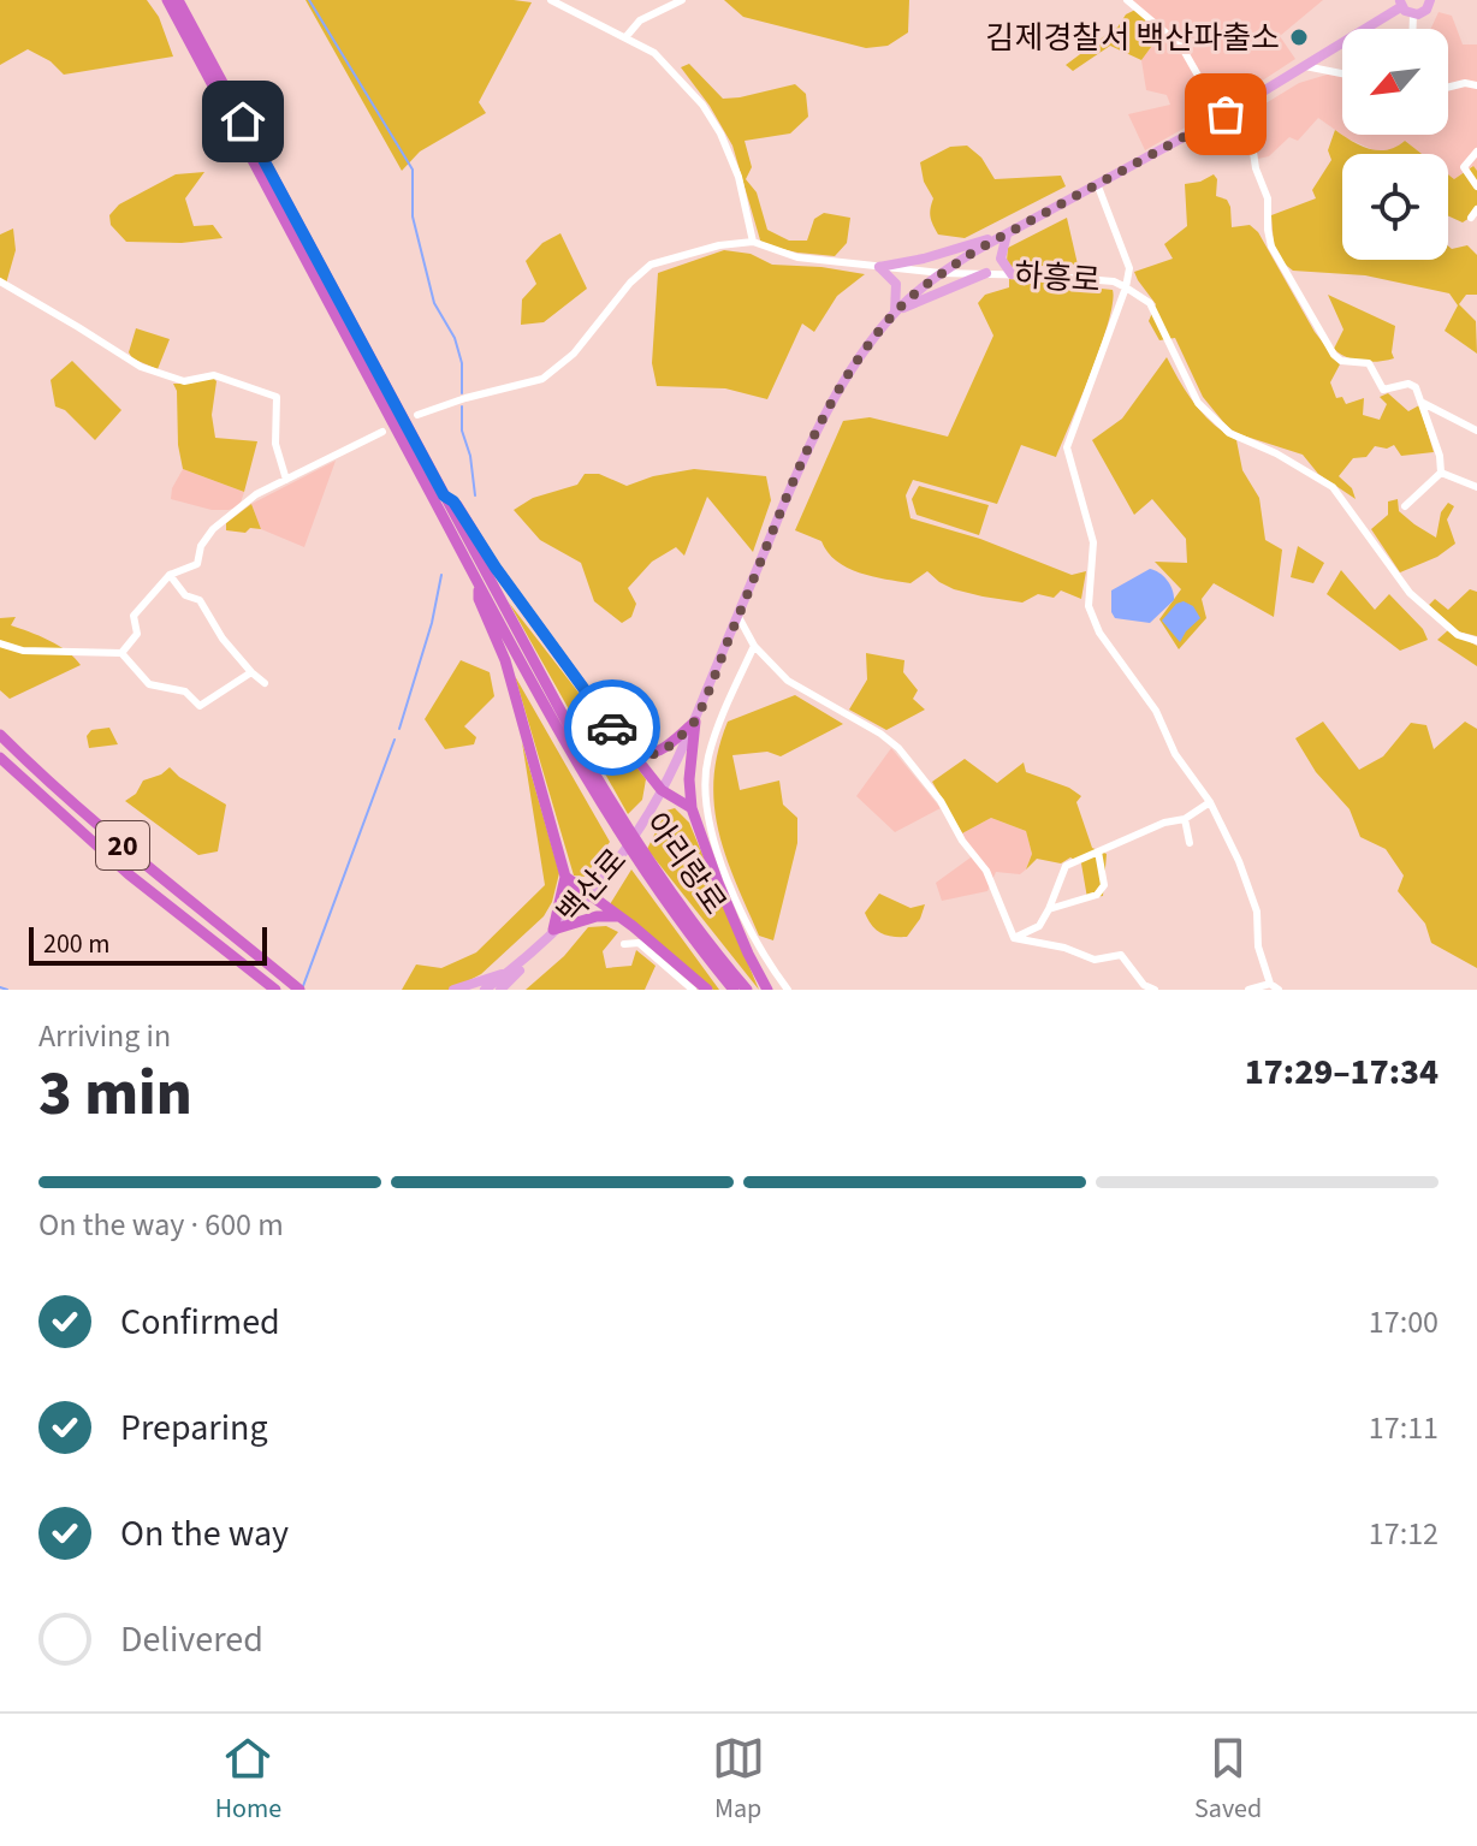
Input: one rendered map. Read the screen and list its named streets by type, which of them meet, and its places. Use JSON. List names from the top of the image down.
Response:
{
  "streets": {
    "highway": ["20", "아리랑로"],
    "main road": ["백산로"],
    "street": ["하흥로"]
  },
  "crossings": [
    ["하흥로", "백산로"]
  ],
  "places": ["김제경찰서 백산파출소"],
  "scale_bar": "200 m",
  "north": "bottom left",
  "page": {
    "scale": "200 m",
    "heading": ["3 min", "Arriving in", "17:29–17:34"],
    "bar": "On the way · 600 m",
    "list": [
      ["Confirmed", "17:00"],
      ["Preparing", "17:11"],
      ["On the way", "17:12"],
      "Delivered"
    ],
    "tabs": ["Home", "Map", "Saved"]
  }
}
